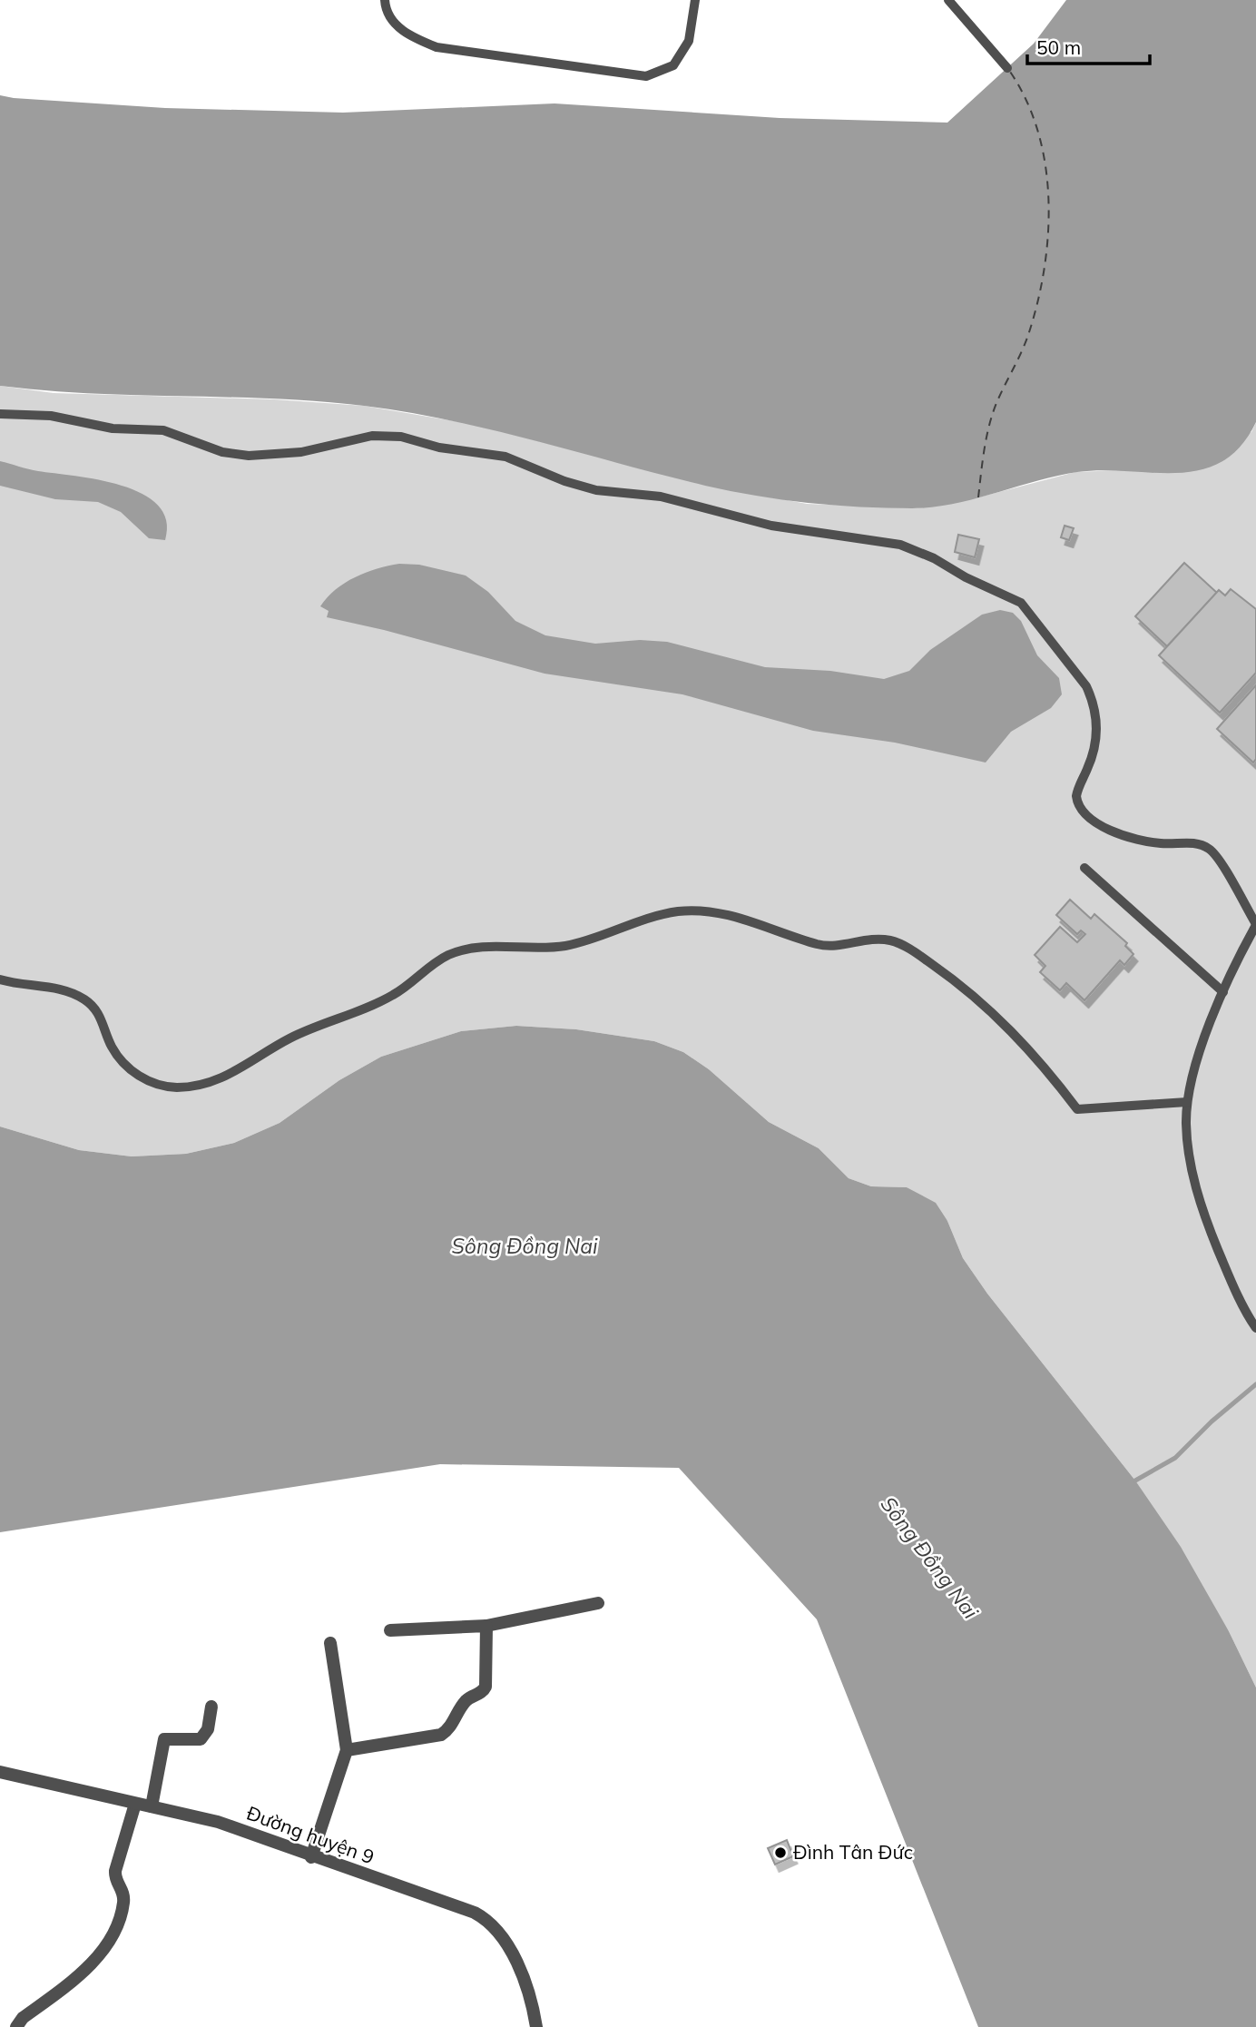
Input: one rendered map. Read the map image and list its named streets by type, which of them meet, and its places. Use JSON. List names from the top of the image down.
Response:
{
  "streets": {
    "street": ["Đường huyện 9"]
  },
  "water": ["Sông Đồng Nai"],
  "places": ["Đình Tân Đức"],
  "scale_bar": "50 m"
}
